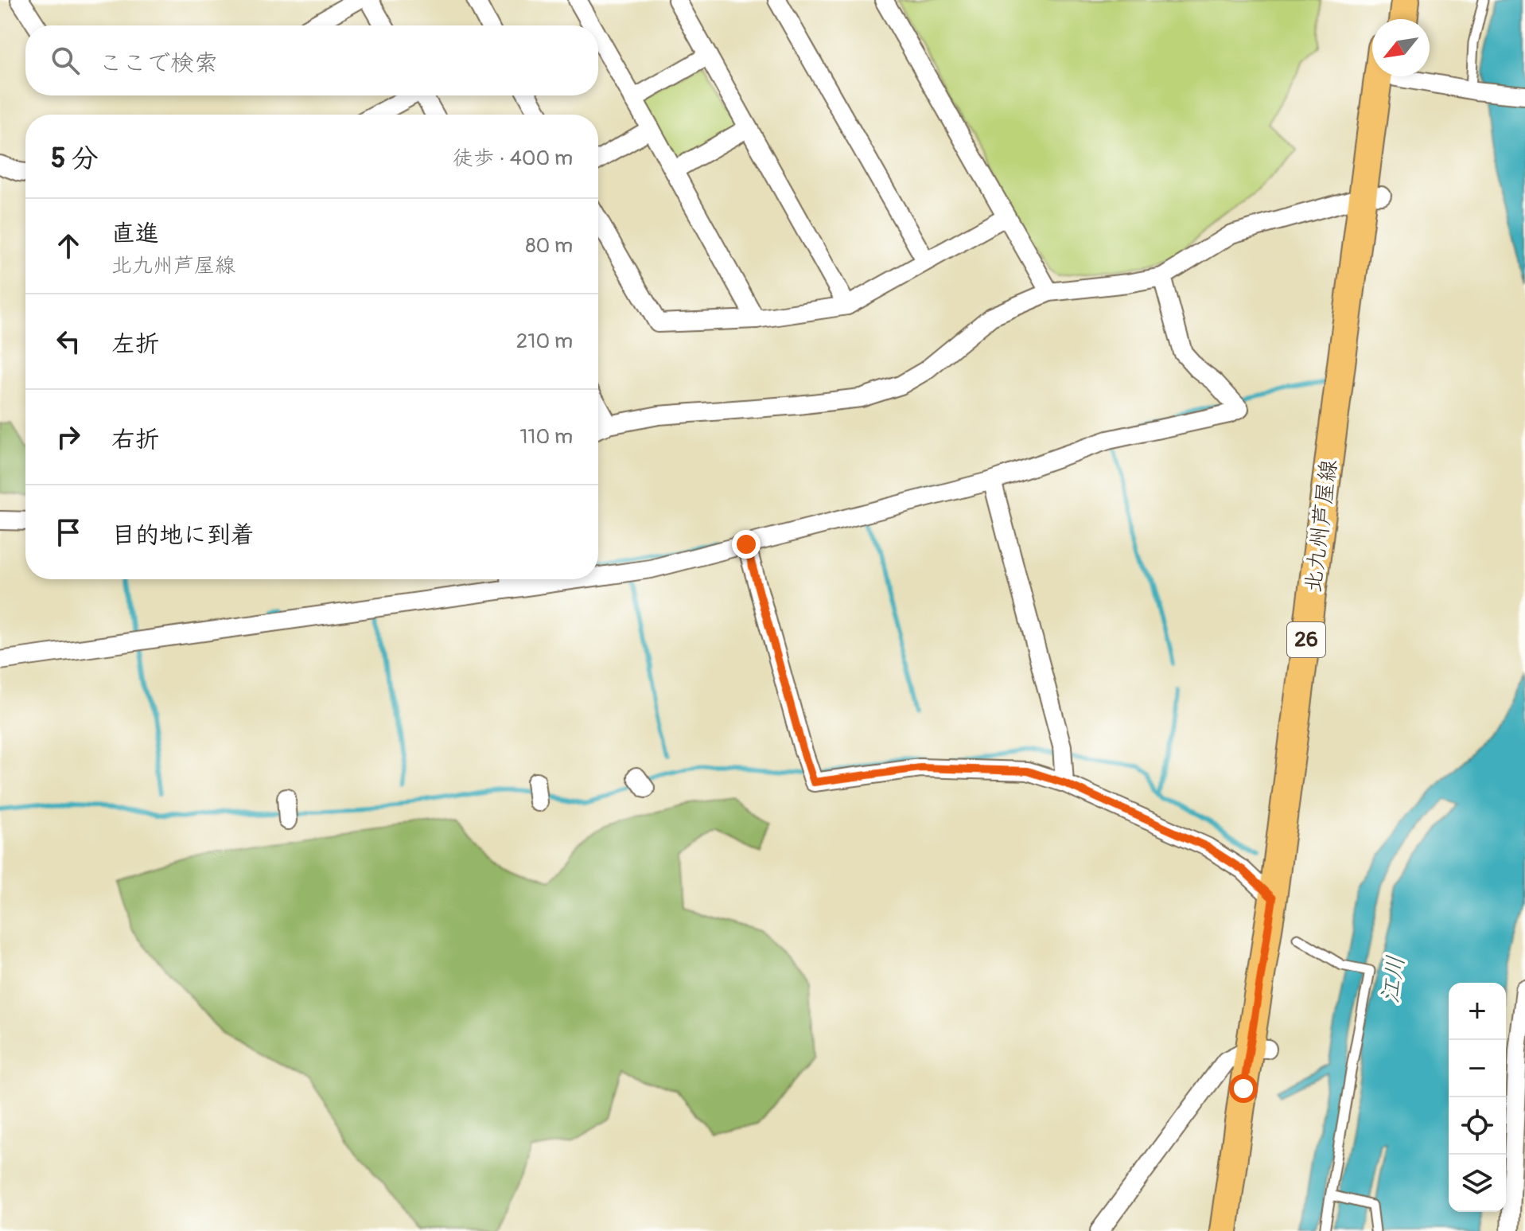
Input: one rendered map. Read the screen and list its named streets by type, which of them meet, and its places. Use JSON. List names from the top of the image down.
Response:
{
  "streets": {
    "main road": ["北九州芦屋線", "26"]
  },
  "water": ["江川"],
  "north": "bottom left",
  "page": {
    "search": "ここで検索",
    "heading": ["5 分", "徒歩 · 400 m"],
    "list": [
      ["直進", "北九州芦屋線", "80 m"],
      ["左折", "210 m"],
      ["右折", "110 m"],
      "目的地に到着"
    ],
    "map_buttons": ["+", "−"]
  }
}
